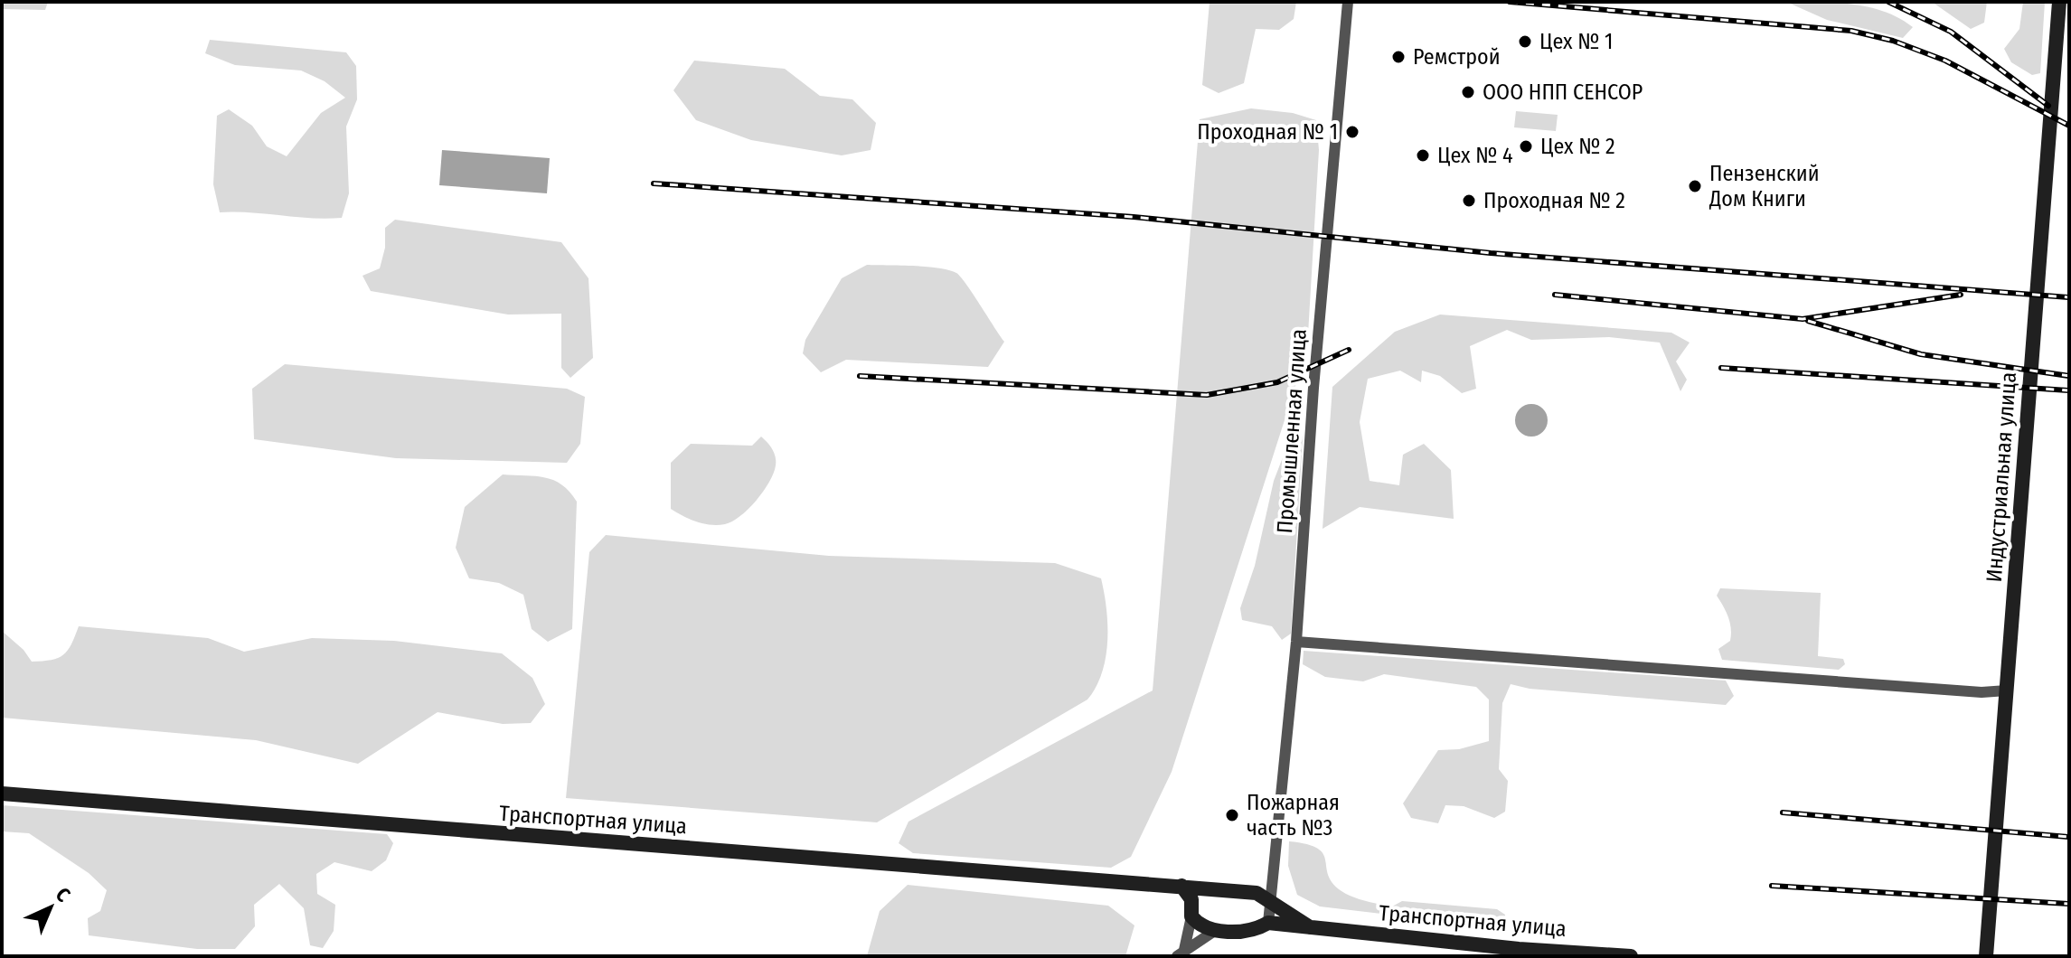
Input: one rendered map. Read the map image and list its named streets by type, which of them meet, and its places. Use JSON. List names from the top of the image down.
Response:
{
  "streets": {
    "street": ["Промышленная улица", "Индустриальная улица", "Транспортная улица"]
  },
  "crossings": [
    ["Промышленная улица", "Транспортная улица"]
  ],
  "places": [
    "Цех № 1",
    "Ремстрой",
    "ООО НПП СЕНСОР",
    "Проходная № 1",
    "Цех № 2",
    "Цех № 4",
    "Пензенский Дом Книги",
    "Проходная № 2",
    "Пожарная часть №3"
  ],
  "north": "top right"
}
